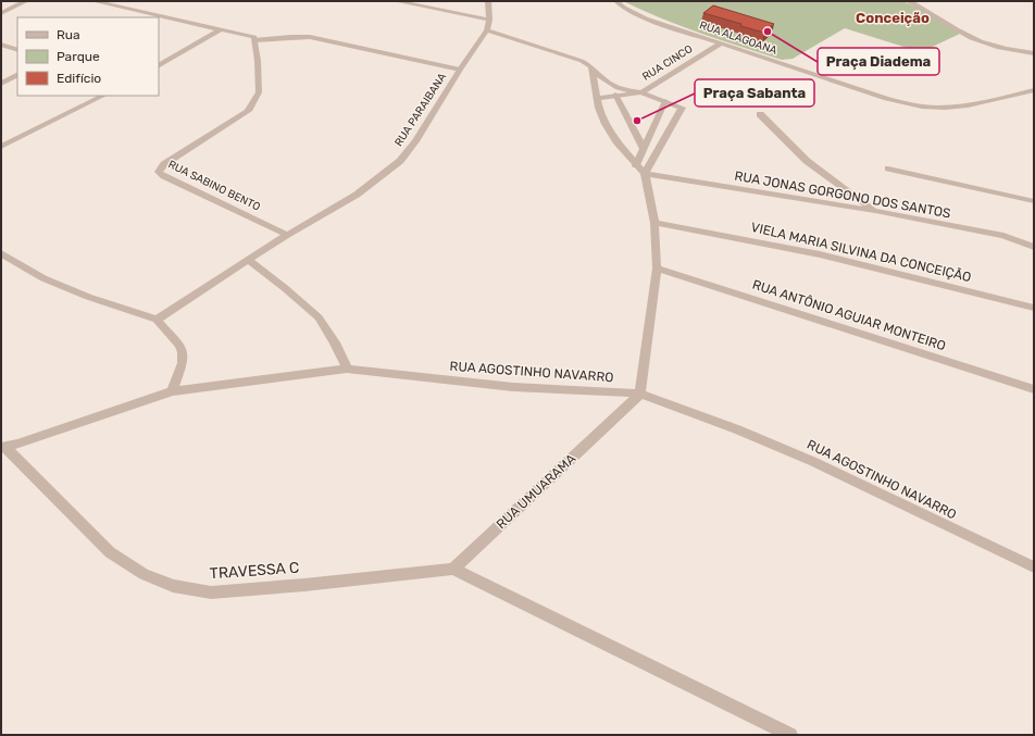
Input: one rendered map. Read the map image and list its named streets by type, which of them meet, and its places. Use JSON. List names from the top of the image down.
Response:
{
  "streets": {
    "street": [
      "RUA ALAGOANA",
      "RUA CINCO",
      "RUA PARAIBANA",
      "RUA SABINO BENTO",
      "RUA JONAS GORGONO DOS SANTOS",
      "VIELA MARIA SILVINA DA CONCEIÇÃO",
      "RUA ANTÔNIO AGUIAR MONTEIRO",
      "RUA AGOSTINHO NAVARRO",
      "RUA UMUARAMA",
      "TRAVESSA C"
    ]
  },
  "crossings": [
    ["RUA ALAGOANA", "RUA CINCO"],
    ["RUA PARAIBANA", "RUA SABINO BENTO"],
    ["RUA AGOSTINHO NAVARRO", "RUA UMUARAMA"],
    ["RUA AGOSTINHO NAVARRO", "TRAVESSA C"],
    ["RUA UMUARAMA", "TRAVESSA C"]
  ],
  "districts": ["Conceição"],
  "places": ["Praça Diadema", "Praça Sabanta"],
  "legend": ["Rua", "Parque", "Edifício"]
}
